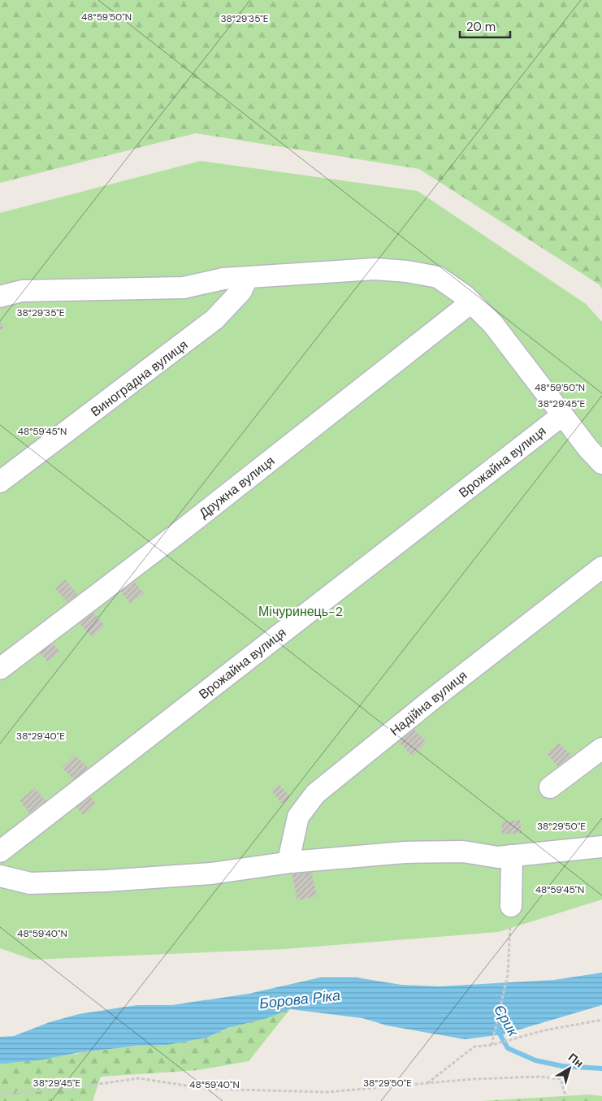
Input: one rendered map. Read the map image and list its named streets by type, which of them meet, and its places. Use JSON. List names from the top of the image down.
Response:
{
  "streets": {
    "lane": [
      "Виноградна вулиця",
      "Врожайна вулиця",
      "Дружна вулиця",
      "Надійна вулиця"
    ]
  },
  "water": ["Борова Ріка", "Єрик"],
  "parks": ["Мічуринець-2"],
  "scale_bar": "20 m",
  "north": "top right",
  "coordinates": [
    "48°59'50\"N",
    "38°29'35\"E",
    "38°29'45\"E",
    "48°59'45\"N",
    "38°29'40\"E",
    "38°29'50\"E",
    "48°59'40\"N"
  ]
}
